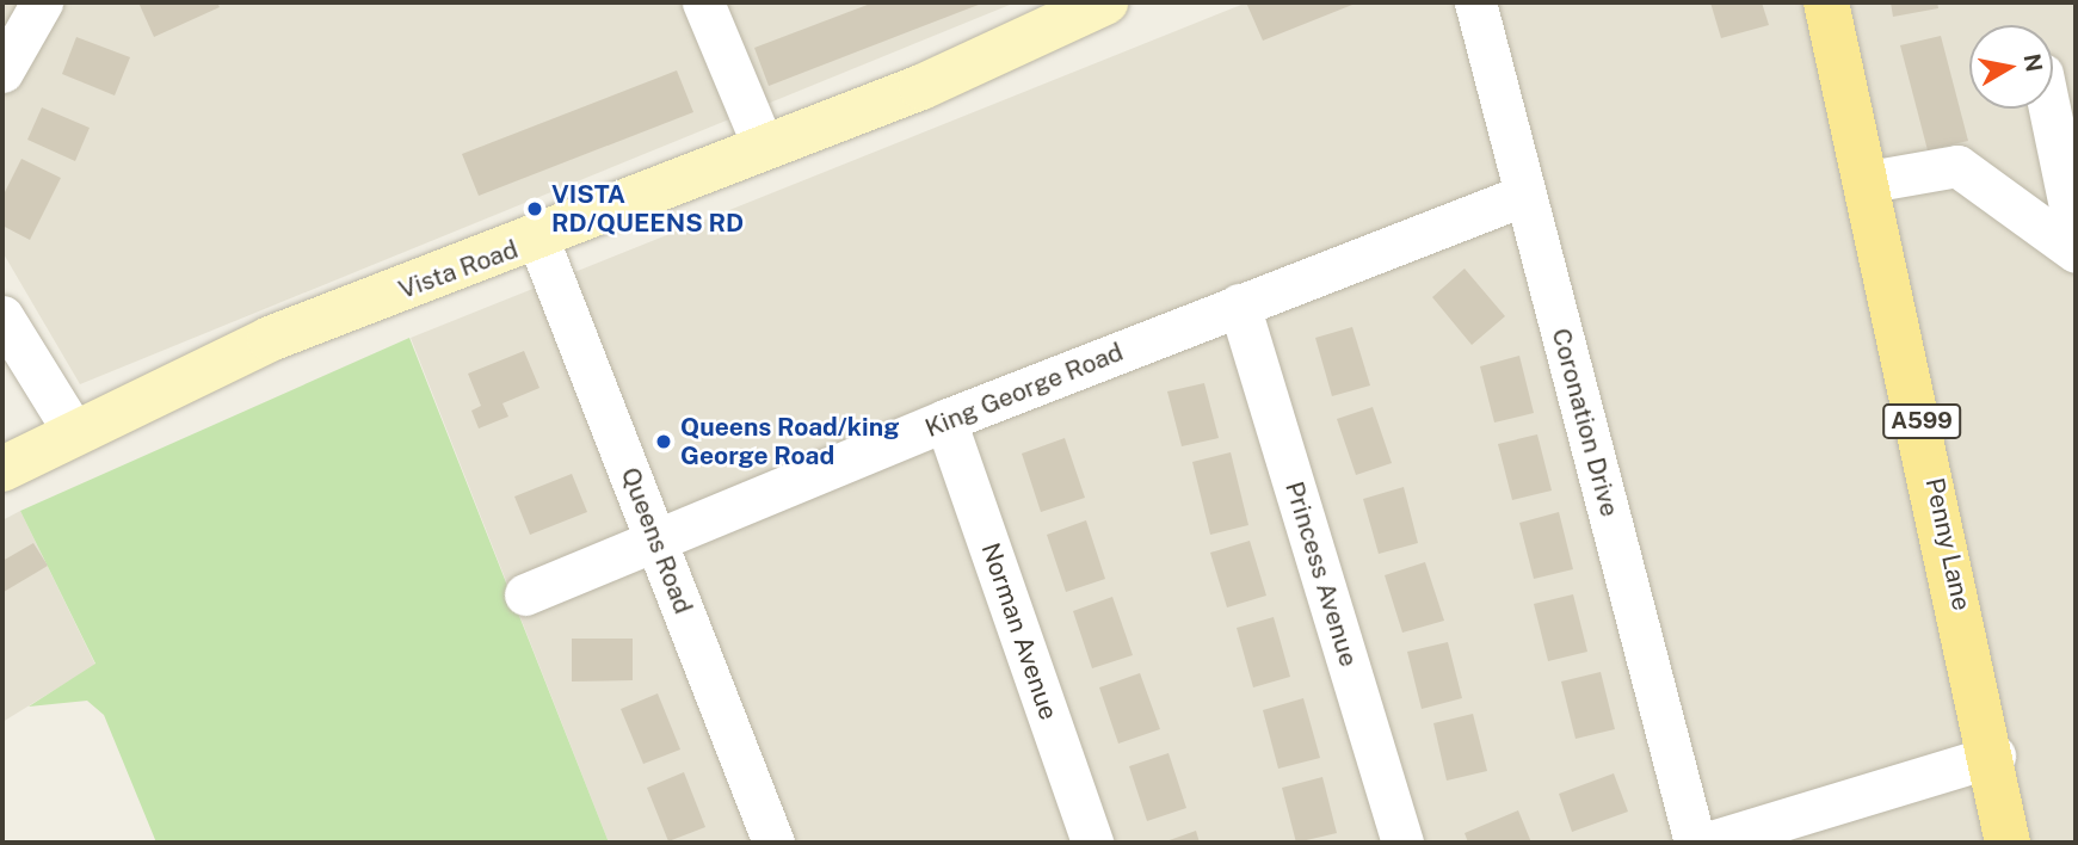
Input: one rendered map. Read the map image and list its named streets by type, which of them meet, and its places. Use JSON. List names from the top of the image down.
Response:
{
  "streets": {
    "main road": ["Vista Road", "A599", "Penny Lane"],
    "street": [
      "King George Road",
      "Coronation Drive",
      "Queens Road",
      "Princess Avenue",
      "Norman Avenue"
    ]
  },
  "crossings": [
    ["Vista Road", "Queens Road"],
    ["King George Road", "Coronation Drive"],
    ["King George Road", "Queens Road"],
    ["King George Road", "Princess Avenue"],
    ["King George Road", "Norman Avenue"]
  ],
  "places": ["VISTA RD/QUEENS RD", "Queens Road/king George Road"],
  "north": "right"
}
